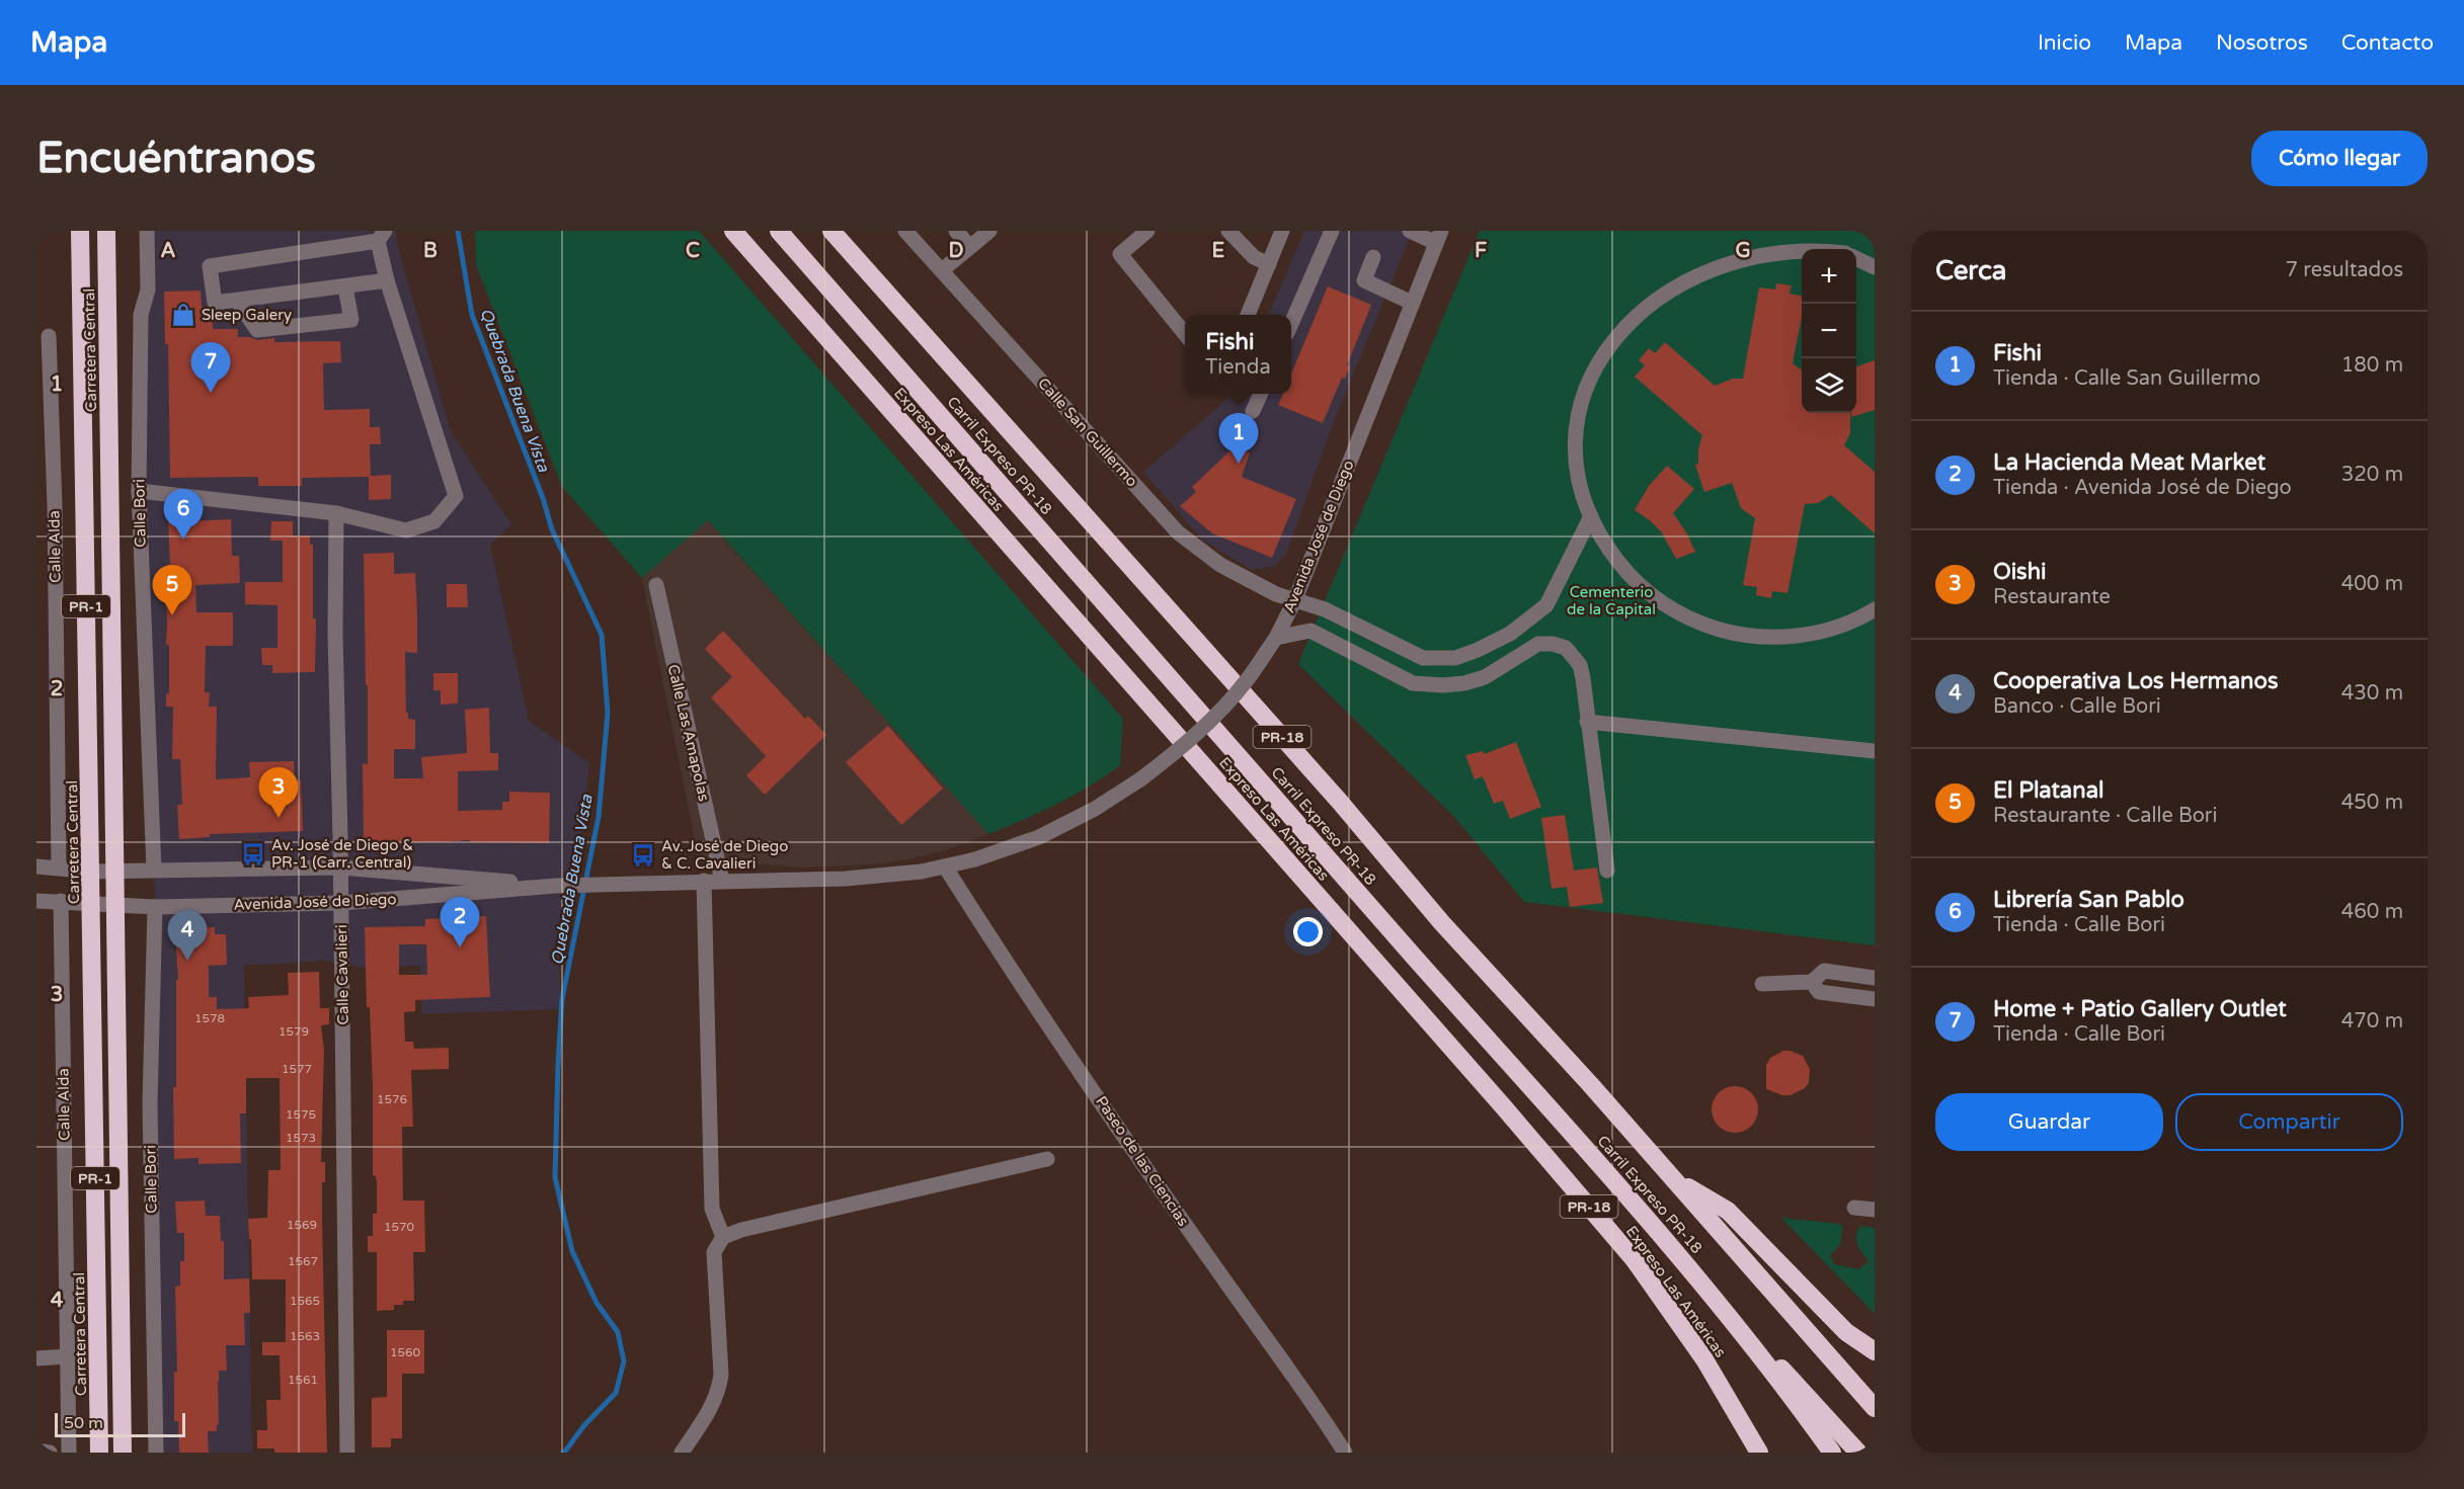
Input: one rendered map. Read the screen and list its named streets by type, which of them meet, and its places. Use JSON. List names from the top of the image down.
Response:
{
  "streets": {
    "highway": [
      "Carretera Central",
      "Expreso Las Américas",
      "Carril Expreso PR-18",
      "PR-1",
      "PR-18"
    ],
    "street": [
      "Calle San Guillermo",
      "Calle Bori",
      "Avenida José de Diego",
      "Calle Alda",
      "Calle Las Amapolas",
      "Calle Cavalieri",
      "Paseo de las Ciencias"
    ]
  },
  "crossings": [
    ["Carretera Central", "Avenida José de Diego"],
    ["Calle San Guillermo", "Avenida José de Diego"],
    ["Calle Bori", "Avenida José de Diego"],
    ["Avenida José de Diego", "Calle Alda"],
    ["Avenida José de Diego", "Calle Las Amapolas"],
    ["Avenida José de Diego", "Calle Cavalieri"],
    ["Avenida José de Diego", "Paseo de las Ciencias"]
  ],
  "water": ["Quebrada Buena Vista"],
  "parks": ["Cementerio de la Capital"],
  "places": {
    "shop": ["Sleep Galery"],
    "bus stop": ["Av. José de Diego & PR-1 (Carr. Central)", "Av. José de Diego & C. Cavalieri"]
  },
  "house_numbers": [
    "1578",
    "1579",
    "1577",
    "1576",
    "1575",
    "1573",
    "1569",
    "1570",
    "1567",
    "1565",
    "1563",
    "1560",
    "1561"
  ],
  "scale_bar": "50 m",
  "page": {
    "header": "Mapa",
    "nav": [
      "Inicio",
      "Mapa",
      "Nosotros",
      "Contacto"
    ],
    "buttons": [
      "Cómo llegar",
      ["Guardar", "Compartir"]
    ],
    "title": "Encuéntranos",
    "heading": ["Cerca", "7 resultados"],
    "map_buttons": ["+", "−"],
    "list": [
      {
        "mark": "1",
        "name": "Fishi",
        "note": "Tienda · Calle San Guillermo",
        "value": "180 m"
      },
      {
        "mark": "2",
        "name": "La Hacienda Meat Market",
        "note": "Tienda · Avenida José de Diego",
        "value": "320 m"
      },
      {
        "mark": "3",
        "name": "Oishi",
        "note": "Restaurante",
        "value": "400 m"
      },
      {
        "mark": "4",
        "name": "Cooperativa Los Hermanos",
        "note": "Banco · Calle Bori",
        "value": "430 m"
      },
      {
        "mark": "5",
        "name": "El Platanal",
        "note": "Restaurante · Calle Bori",
        "value": "450 m"
      },
      {
        "mark": "6",
        "name": "Librería San Pablo",
        "note": "Tienda · Calle Bori",
        "value": "460 m"
      },
      {
        "mark": "7",
        "name": "Home + Patio Gallery Outlet",
        "note": "Tienda · Calle Bori",
        "value": "470 m"
      }
    ],
    "popup": ["Fishi", "Tienda"],
    "pins": [
      "7",
      "1",
      "6",
      "5",
      "3",
      "2",
      "4"
    ],
    "scale": "50 m"
  },
  "grid": {
    "columns": [
      "A",
      "B",
      "C",
      "D",
      "E",
      "F",
      "G"
    ],
    "rows": [
      "1",
      "2",
      "3",
      "4"
    ]
  }
}
